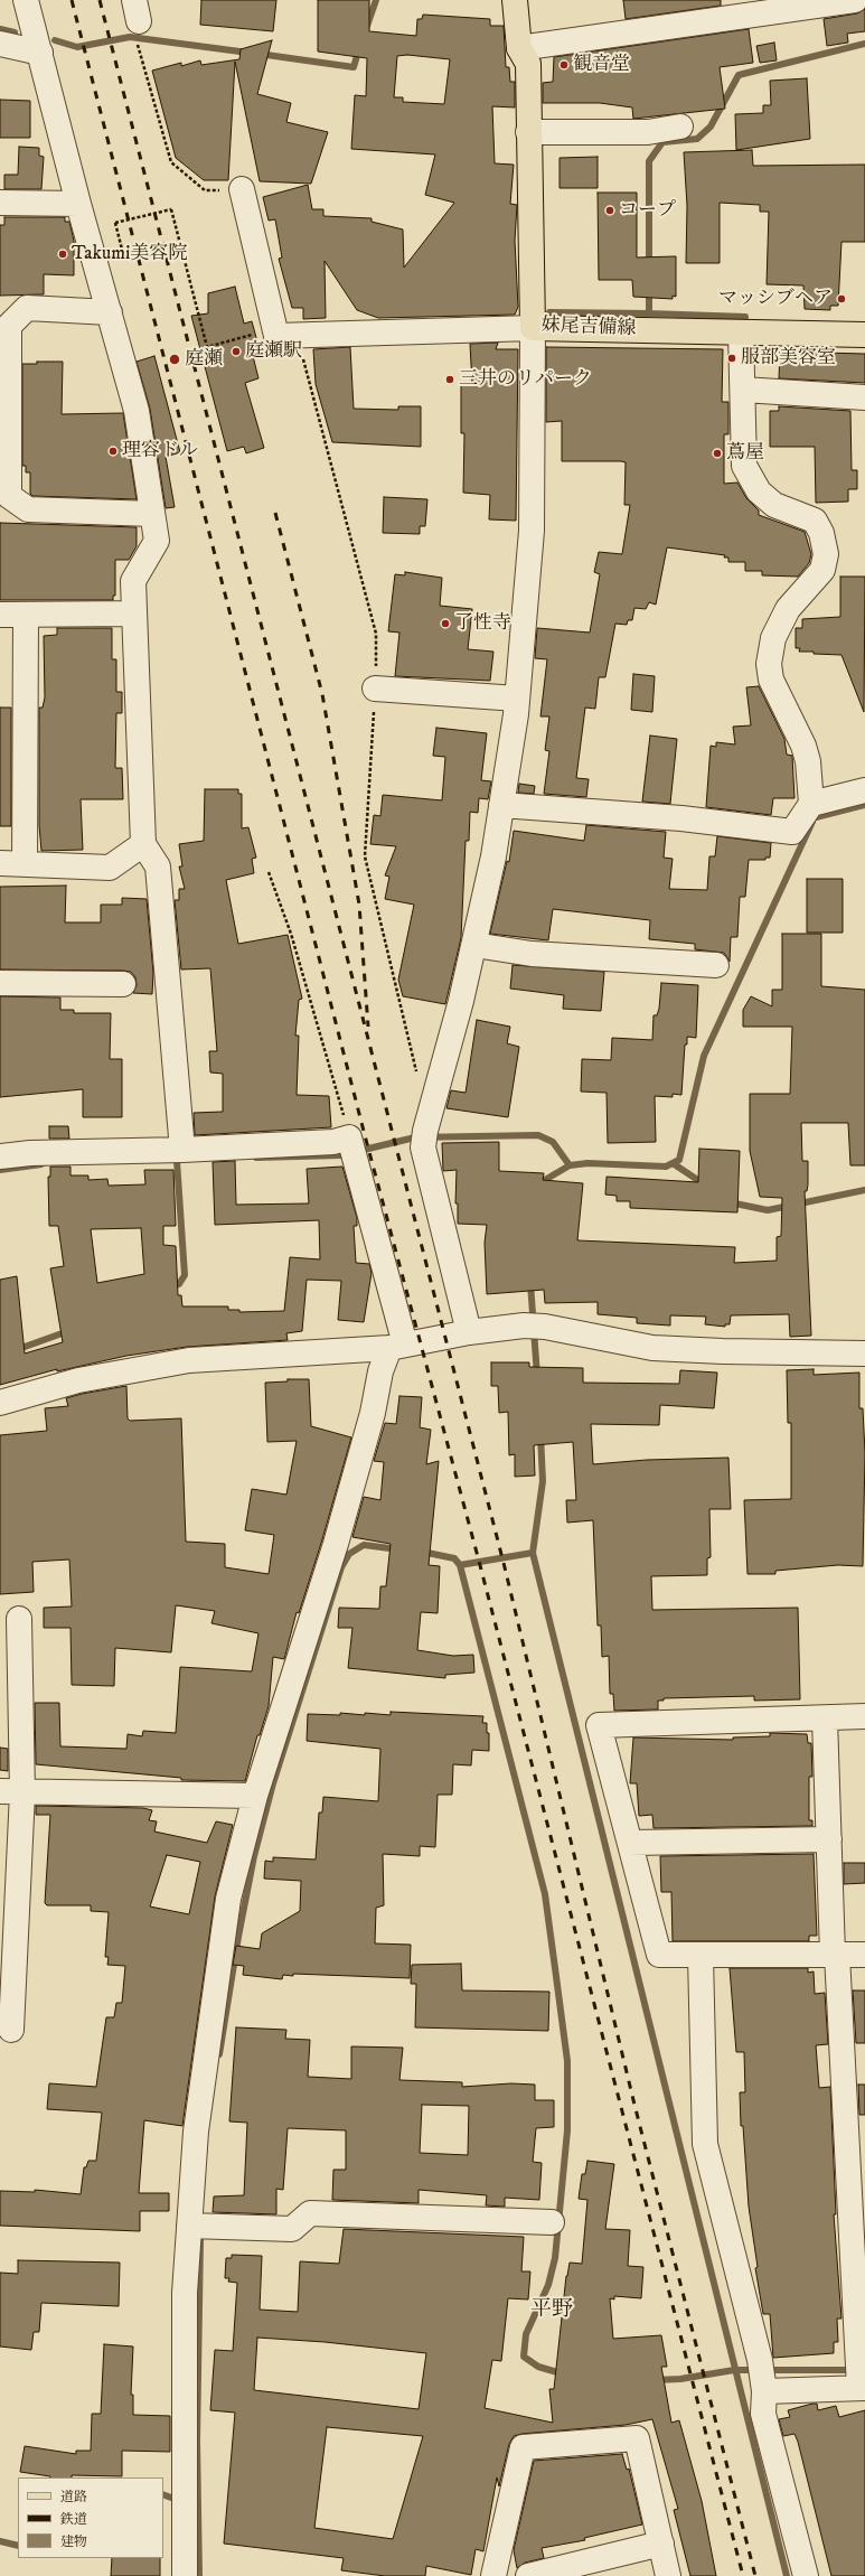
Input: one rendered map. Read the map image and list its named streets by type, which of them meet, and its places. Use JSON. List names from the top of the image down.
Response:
{
  "streets": {
    "main road": ["妹尾吉備線"]
  },
  "districts": ["平野"],
  "places": [
    "観音堂",
    "コープ",
    "Takumi美容院",
    "マッシブヘア",
    "庭瀬駅",
    "服部美容室",
    "庭瀬",
    "三井のリパーク",
    "理容ドル",
    "蔦屋",
    "了性寺"
  ],
  "legend": ["道路", "鉄道", "建物"]
}
